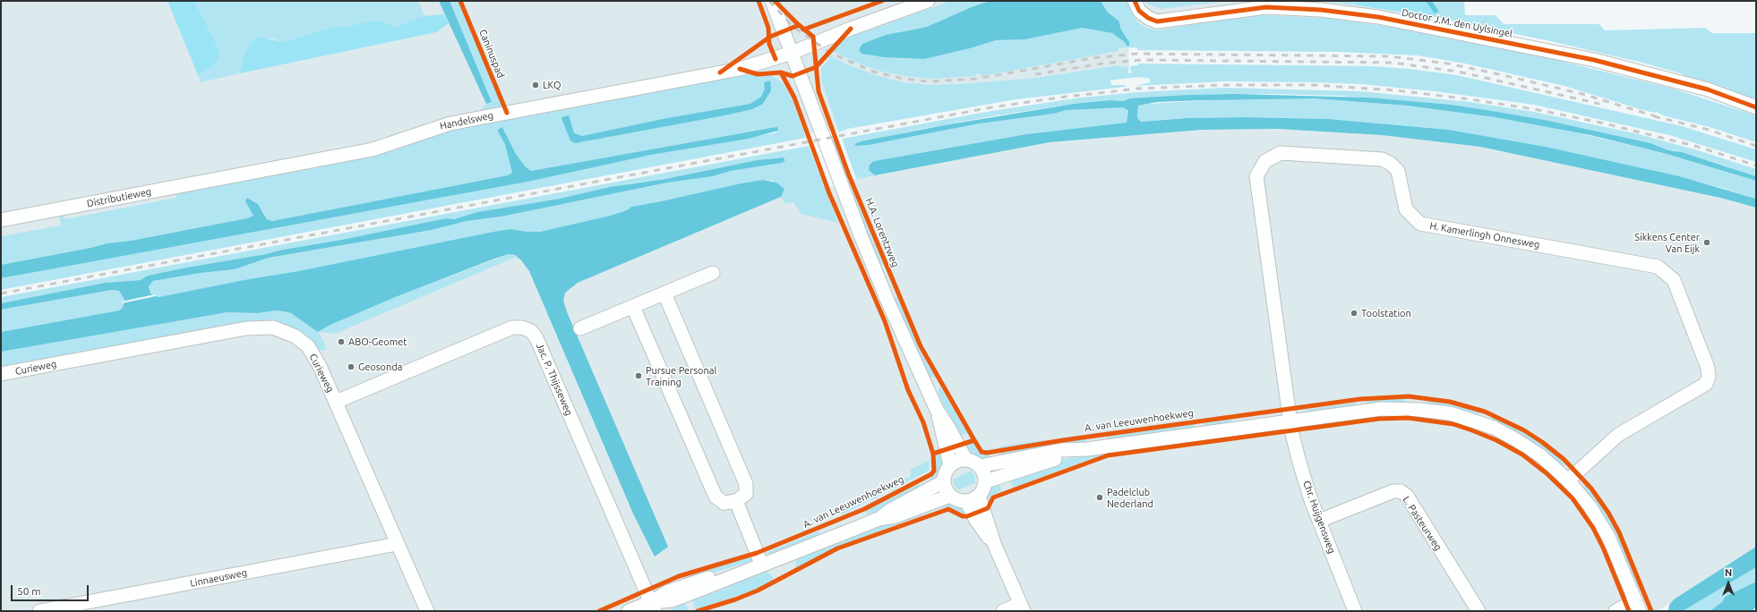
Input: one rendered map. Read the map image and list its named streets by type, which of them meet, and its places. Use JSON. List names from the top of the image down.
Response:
{
  "streets": {
    "street": [
      "Doctor J.M. den Uylsingel",
      "Handelsweg",
      "Distributieweg",
      "H.A. Lorentzweg",
      "H. Kamerlingh Onnesweg",
      "Curieweg",
      "Jac. P. Thijsseweg",
      "Chr. Huijgensweg",
      "L. Pasteurweg",
      "Linnaeusweg"
    ],
    "cycle path": ["Caninuspad", "A. van Leeuwenhoekweg"]
  },
  "crossings": [
    ["Handelsweg", "Distributieweg"],
    ["Handelsweg", "H.A. Lorentzweg"],
    ["H. Kamerlingh Onnesweg", "Chr. Huijgensweg"],
    ["Curieweg", "Jac. P. Thijsseweg"],
    ["Curieweg", "Linnaeusweg"],
    ["Chr. Huijgensweg", "L. Pasteurweg"]
  ],
  "places": [
    "LKQ",
    "Sikkens Center Van Eijk",
    "Toolstation",
    "ABO-Geomet",
    "Geosonda",
    "Pursue Personal Training",
    "Padelclub Nederland"
  ],
  "scale_bar": "50 m",
  "north": "top"
}
